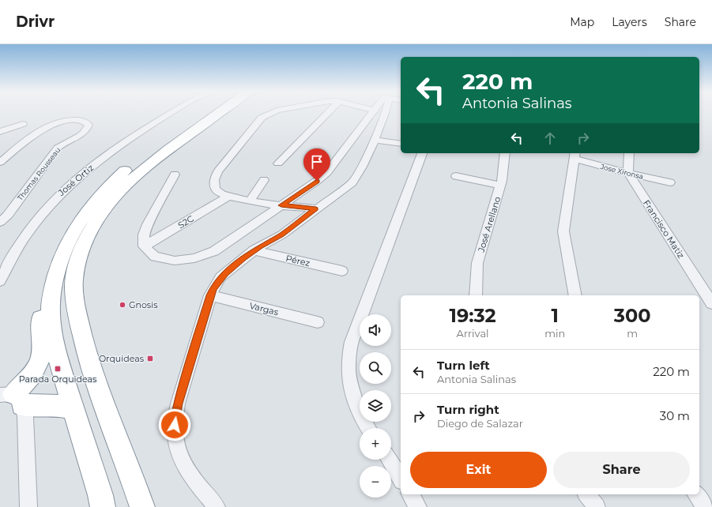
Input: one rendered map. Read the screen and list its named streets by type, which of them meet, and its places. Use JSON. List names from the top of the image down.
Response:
{
  "streets": {
    "street": [
      "Jose Xironsa",
      "Thomas Rousseau",
      "José Ortiz",
      "S2C",
      "José Arellano",
      "Francisco Matiz",
      "Pérez",
      "Vargas"
    ]
  },
  "crossings": [
    ["Jose Xironsa", "Francisco Matiz"]
  ],
  "places": {
    "other": ["Gnosis"],
    "transit": ["Orquideas", "Parada Orquideas"]
  },
  "page": {
    "header": "Drivr",
    "nav": ["Map", "Layers", "Share"],
    "turn": ["220 m", "Antonia Salinas"],
    "eta": [
      "19:32",
      "Arrival",
      "1",
      "min",
      "300",
      "m"
    ],
    "map_buttons": ["+", "−"],
    "list": [
      {
        "name": "Turn left",
        "note": "Antonia Salinas",
        "value": "220 m"
      },
      {
        "name": "Turn right",
        "note": "Diego de Salazar",
        "value": "30 m"
      }
    ],
    "buttons": ["Exit", "Share"]
  }
}
